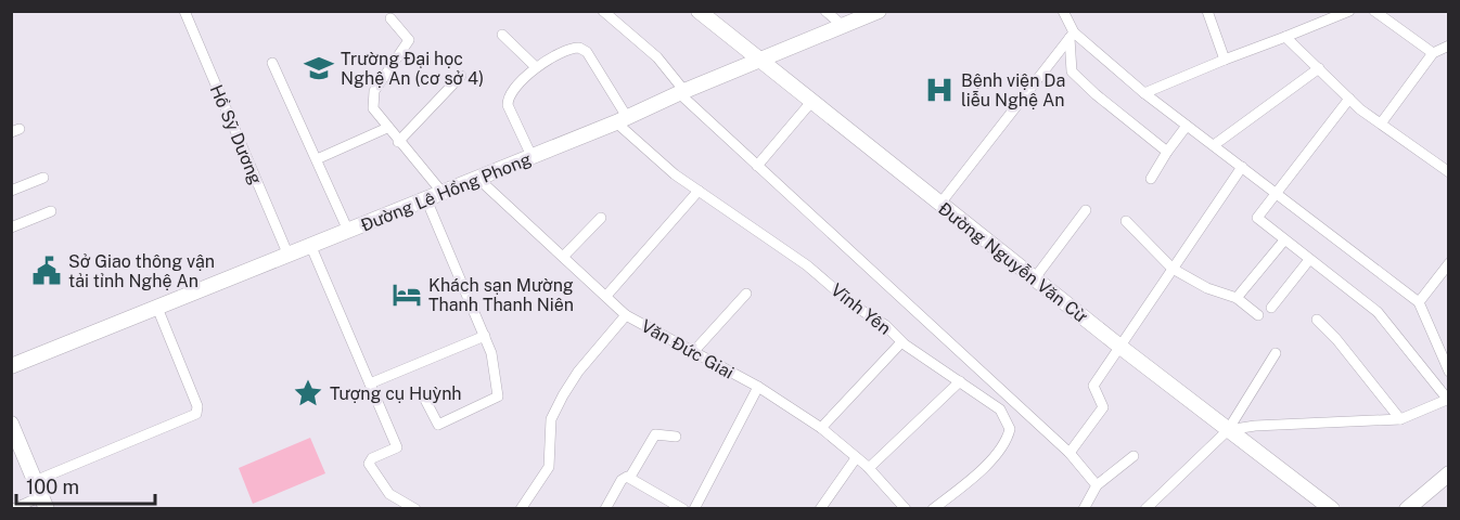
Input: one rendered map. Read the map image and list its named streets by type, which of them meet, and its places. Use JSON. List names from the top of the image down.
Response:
{
  "streets": {
    "main road": ["Đường Lê Hồng Phong", "Đường Nguyễn Văn Cừ"],
    "street": ["Hồ Sỹ Dương", "Vĩnh Yên", "Văn Đức Giai"]
  },
  "crossings": [
    ["Hồ Sỹ Dương", "Đường Lê Hồng Phong"],
    ["Đường Lê Hồng Phong", "Đường Nguyễn Văn Cừ"],
    ["Đường Lê Hồng Phong", "Vĩnh Yên"],
    ["Đường Lê Hồng Phong", "Văn Đức Giai"]
  ],
  "places": {
    "school or university": ["Trường Đại học Nghệ An (cơ sở 4)"],
    "hospital": ["Bệnh viện Da liễu Nghệ An"],
    "public building": ["Sở Giao thông vận tải tỉnh Nghệ An"],
    "hotel": ["Khách sạn Mường Thanh Thanh Niên"],
    "place": ["Tượng cụ Huỳnh"]
  },
  "scale_bar": "100 m"
}
